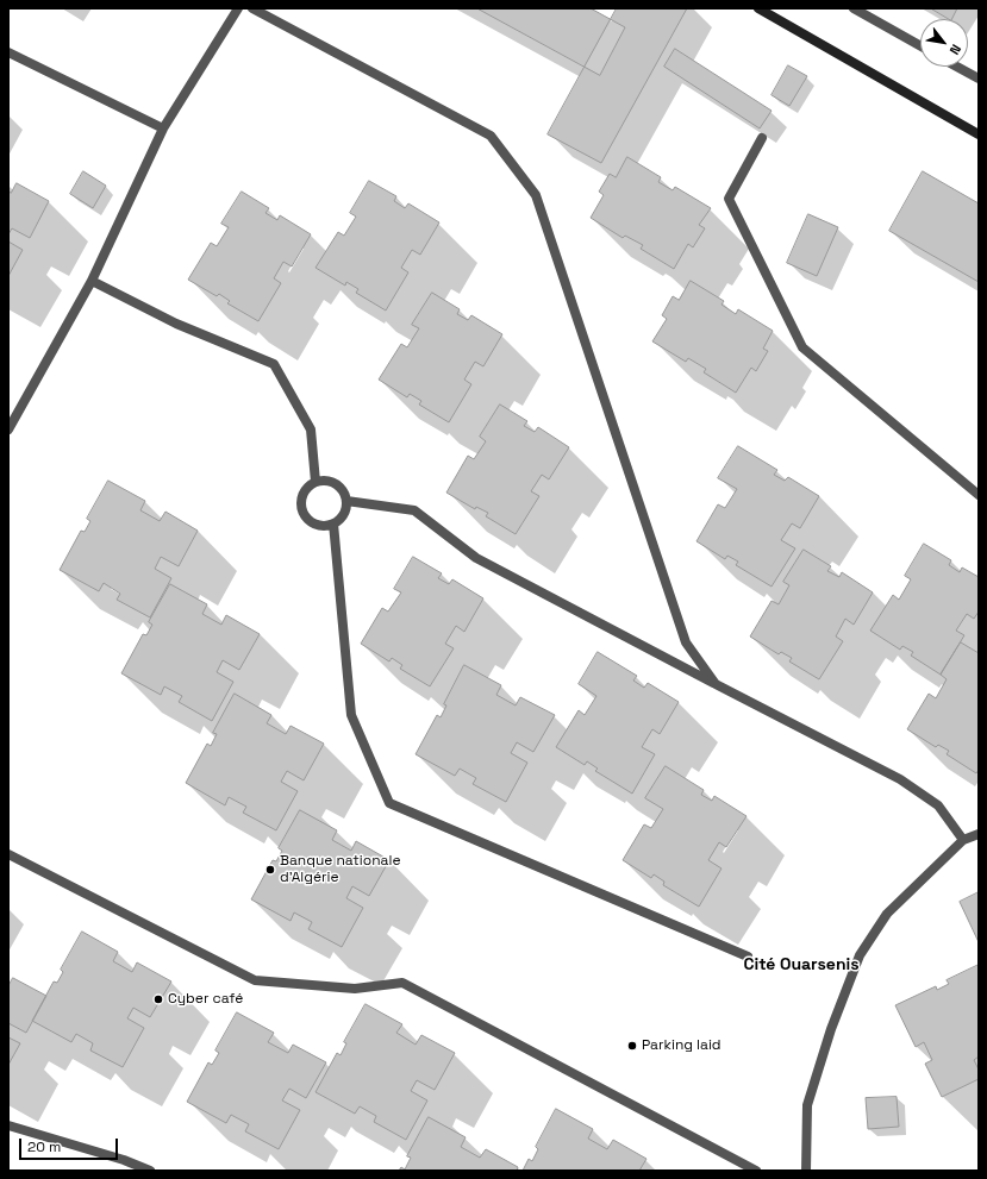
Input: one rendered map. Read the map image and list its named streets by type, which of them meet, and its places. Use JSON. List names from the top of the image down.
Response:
{
  "districts": ["Cité Ouarsenis"],
  "places": ["Banque nationale d'Algérie", "Cyber café", "Parking laid"],
  "scale_bar": "20 m",
  "north": "bottom right"
}
